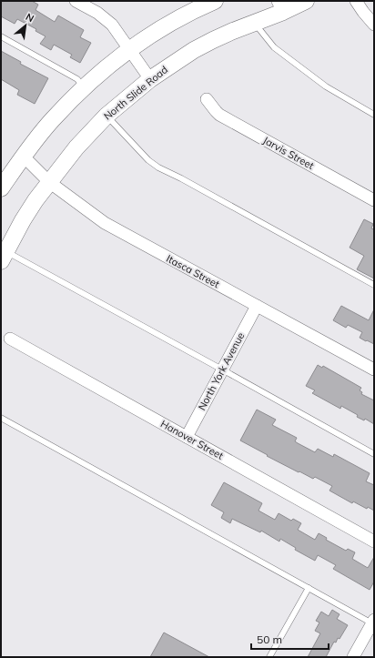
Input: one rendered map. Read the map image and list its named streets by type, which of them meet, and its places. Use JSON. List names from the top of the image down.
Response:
{
  "streets": {
    "main road": ["North Slide Road"],
    "street": [
      "Jarvis Street",
      "Itasca Street",
      "North York Avenue",
      "Hanover Street"
    ]
  },
  "crossings": [
    ["North Slide Road", "Itasca Street"],
    ["Itasca Street", "North York Avenue"],
    ["North York Avenue", "Hanover Street"]
  ],
  "scale_bar": "50 m",
  "north": "top right"
}
